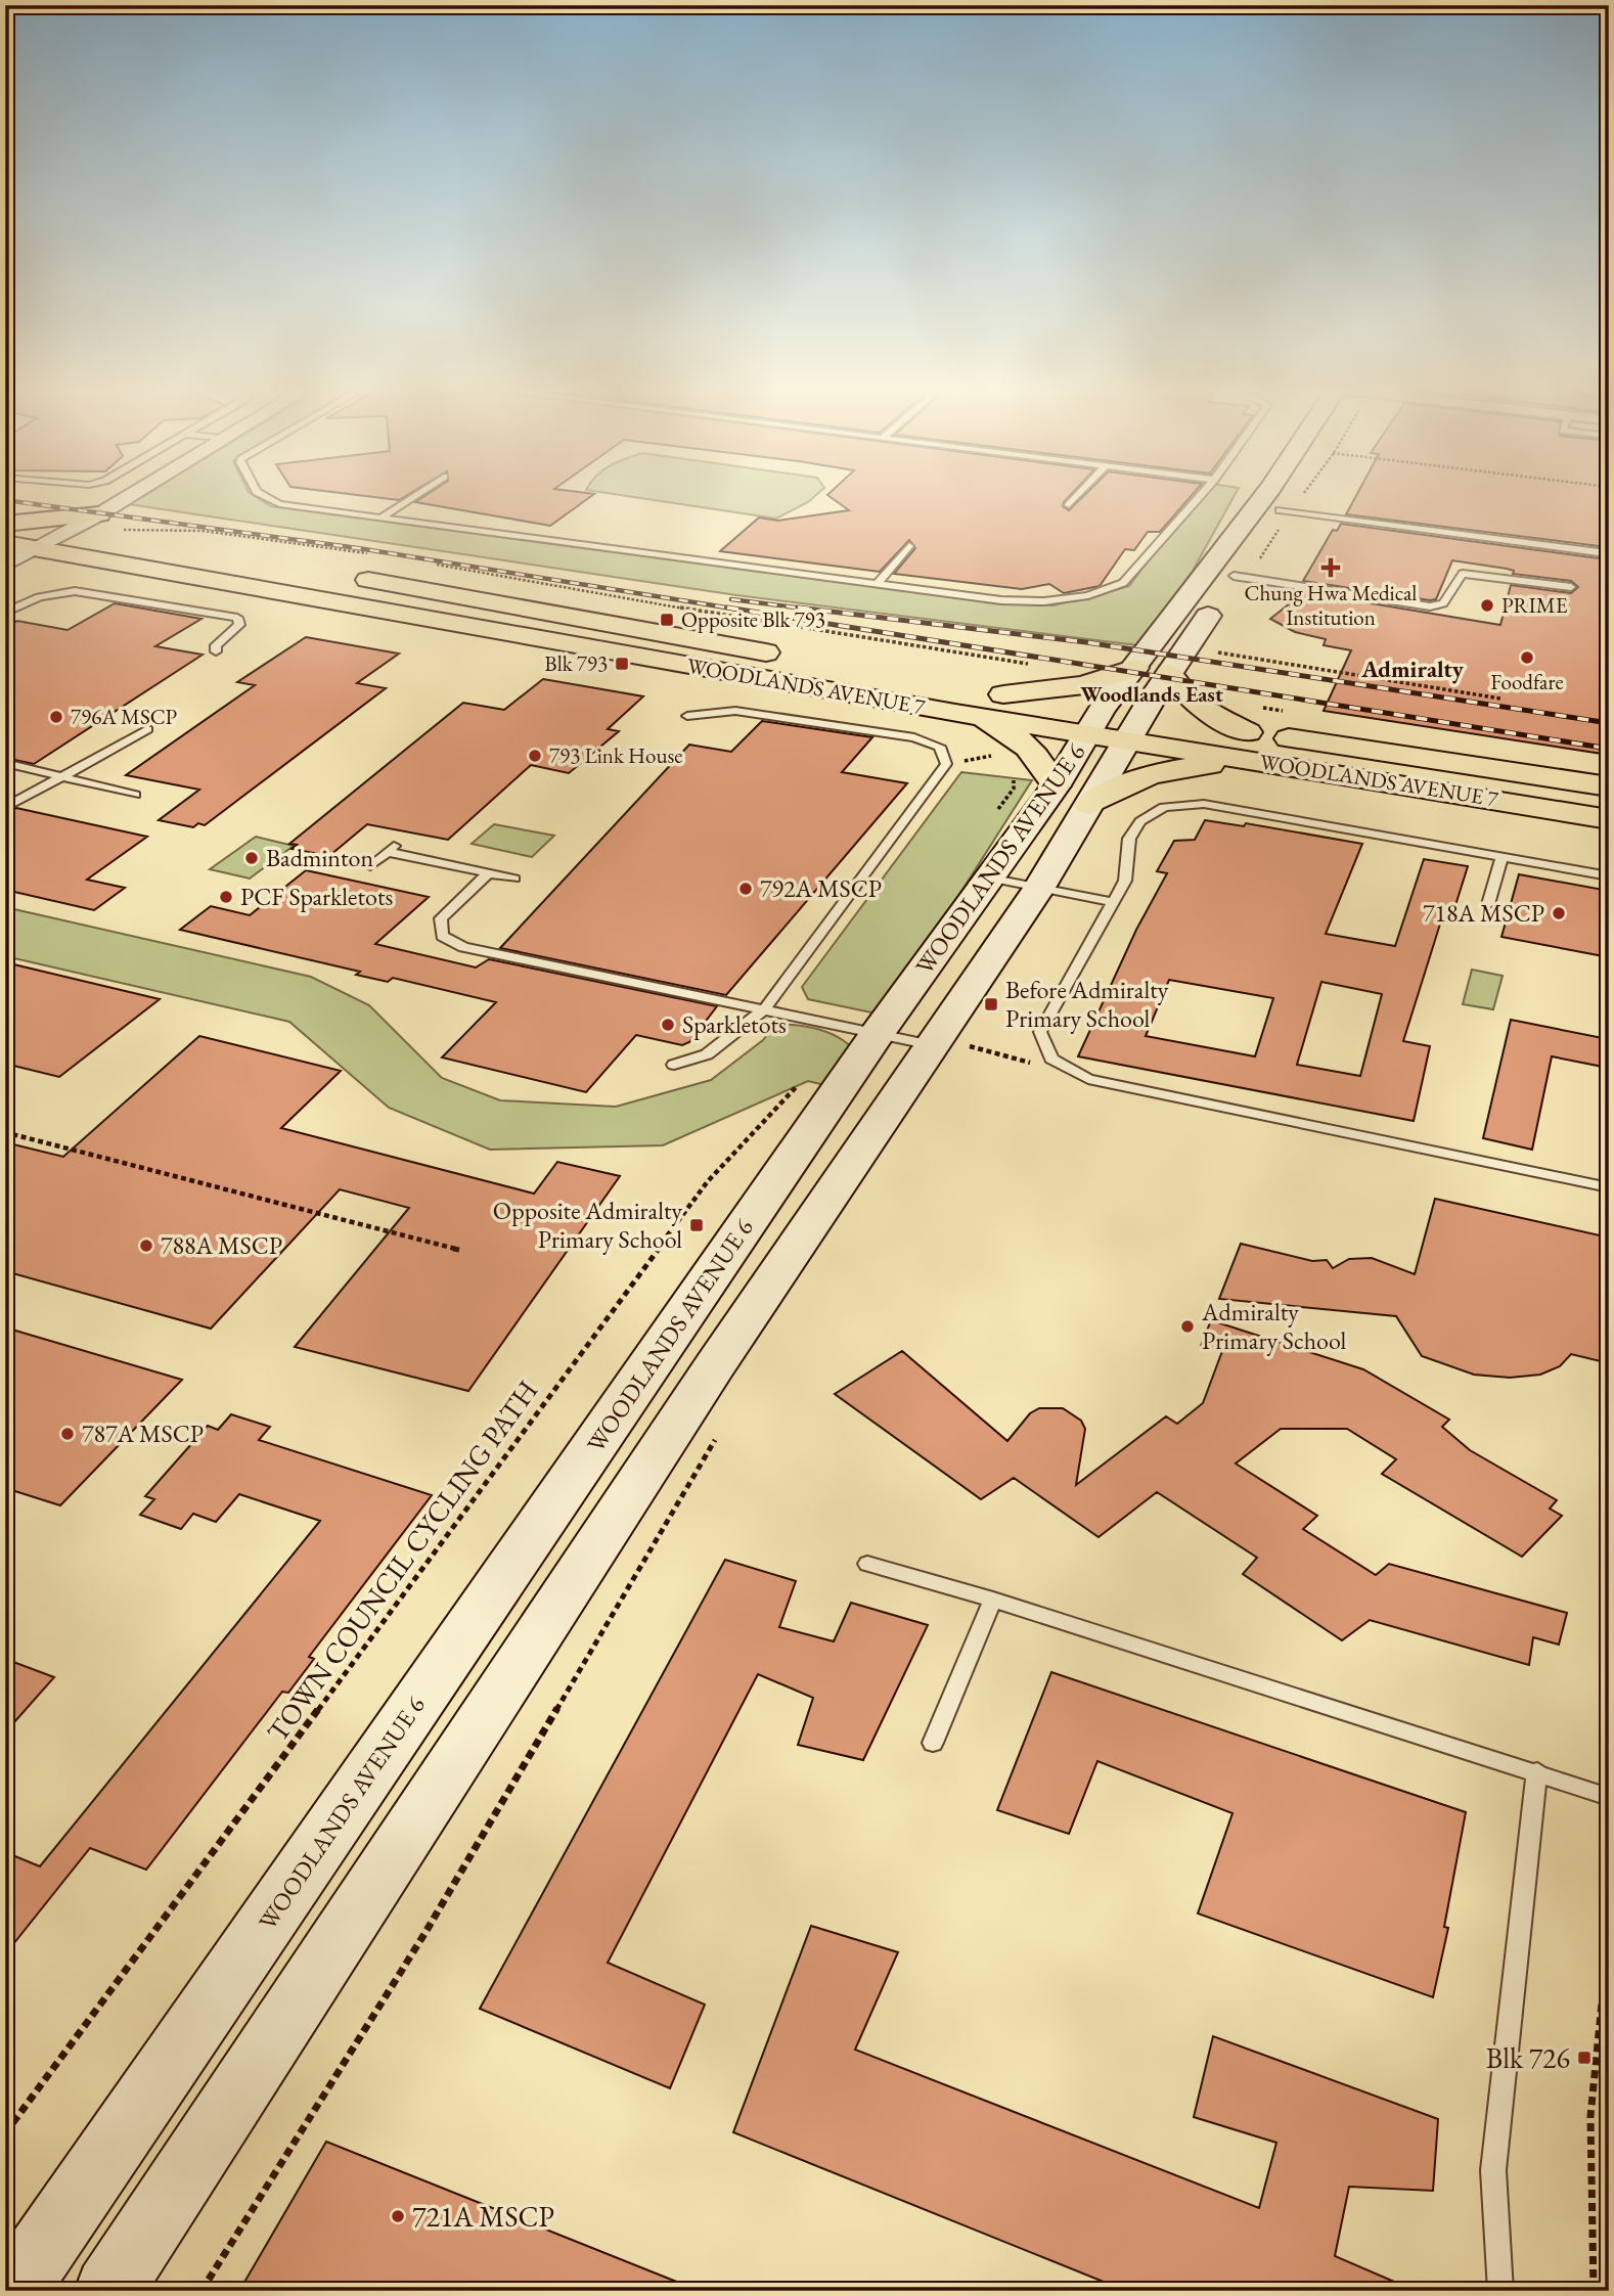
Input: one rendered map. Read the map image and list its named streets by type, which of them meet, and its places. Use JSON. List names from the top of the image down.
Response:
{
  "streets": {
    "main road": ["WOODLANDS AVENUE 7"],
    "street": ["WOODLANDS AVENUE 6"],
    "path": ["TOWN COUNCIL CYCLING PATH"]
  },
  "crossings": [
    ["WOODLANDS AVENUE 7", "WOODLANDS AVENUE 6"]
  ],
  "districts": ["Admiralty", "Woodlands East"],
  "places": {
    "health": ["Chung Hwa Medical Institution"],
    "other": [
      "PRIME",
      "Foodfare",
      "796A MSCP",
      "793 Link House",
      "Badminton",
      "792A MSCP",
      "PCF Sparkletots",
      "718A MSCP",
      "Sparkletots",
      "788A MSCP",
      "Admiralty Primary School",
      "787A MSCP",
      "721A MSCP"
    ],
    "transit": [
      "Opposite Blk 793",
      "Blk 793",
      "Before Admiralty Primary School",
      "Opposite Admiralty Primary School",
      "Blk 726"
    ]
  }
}
